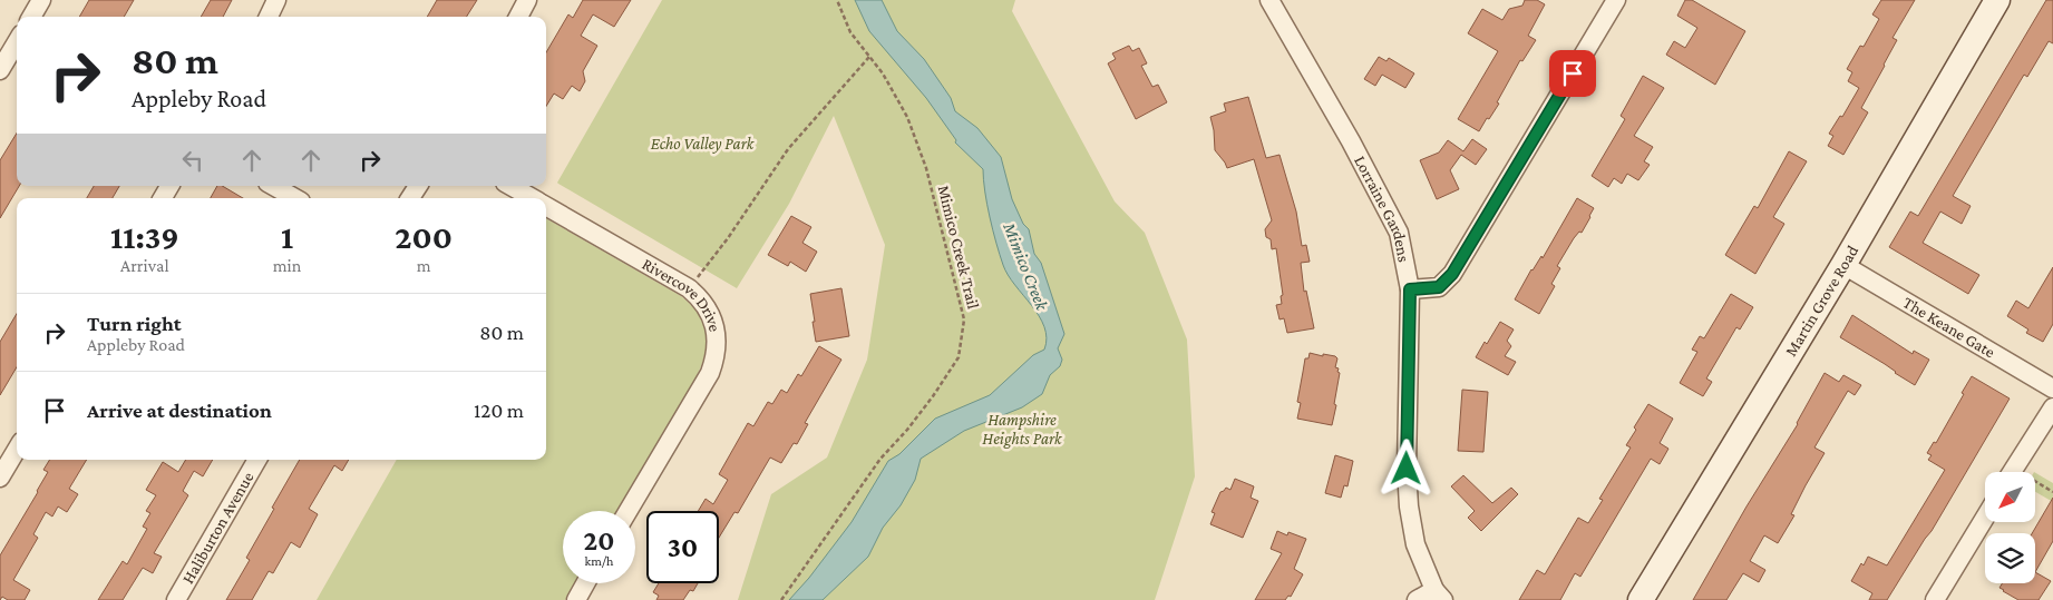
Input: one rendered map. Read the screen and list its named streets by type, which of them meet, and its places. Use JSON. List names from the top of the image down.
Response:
{
  "streets": {
    "main road": ["Martin Grove Road"],
    "street": [
      "Lorraine Gardens",
      "Rivercove Drive",
      "The Keane Gate",
      "Haliburton Avenue"
    ],
    "path": ["Mimico Creek Trail"]
  },
  "crossings": [
    ["Martin Grove Road", "The Keane Gate"]
  ],
  "water": ["Mimico Creek"],
  "parks": ["Echo Valley Park", "Hampshire Heights Park"],
  "north": "bottom left",
  "page": {
    "turn": ["80 m", "Appleby Road"],
    "eta": [
      "11:39",
      "Arrival",
      "1",
      "min",
      "200",
      "m"
    ],
    "list": [
      {
        "name": "Turn right",
        "note": "Appleby Road",
        "value": "80 m"
      },
      {
        "name": "Arrive at destination",
        "value": "120 m"
      }
    ],
    "speed": "20 km/h",
    "limit": "30"
  }
}
